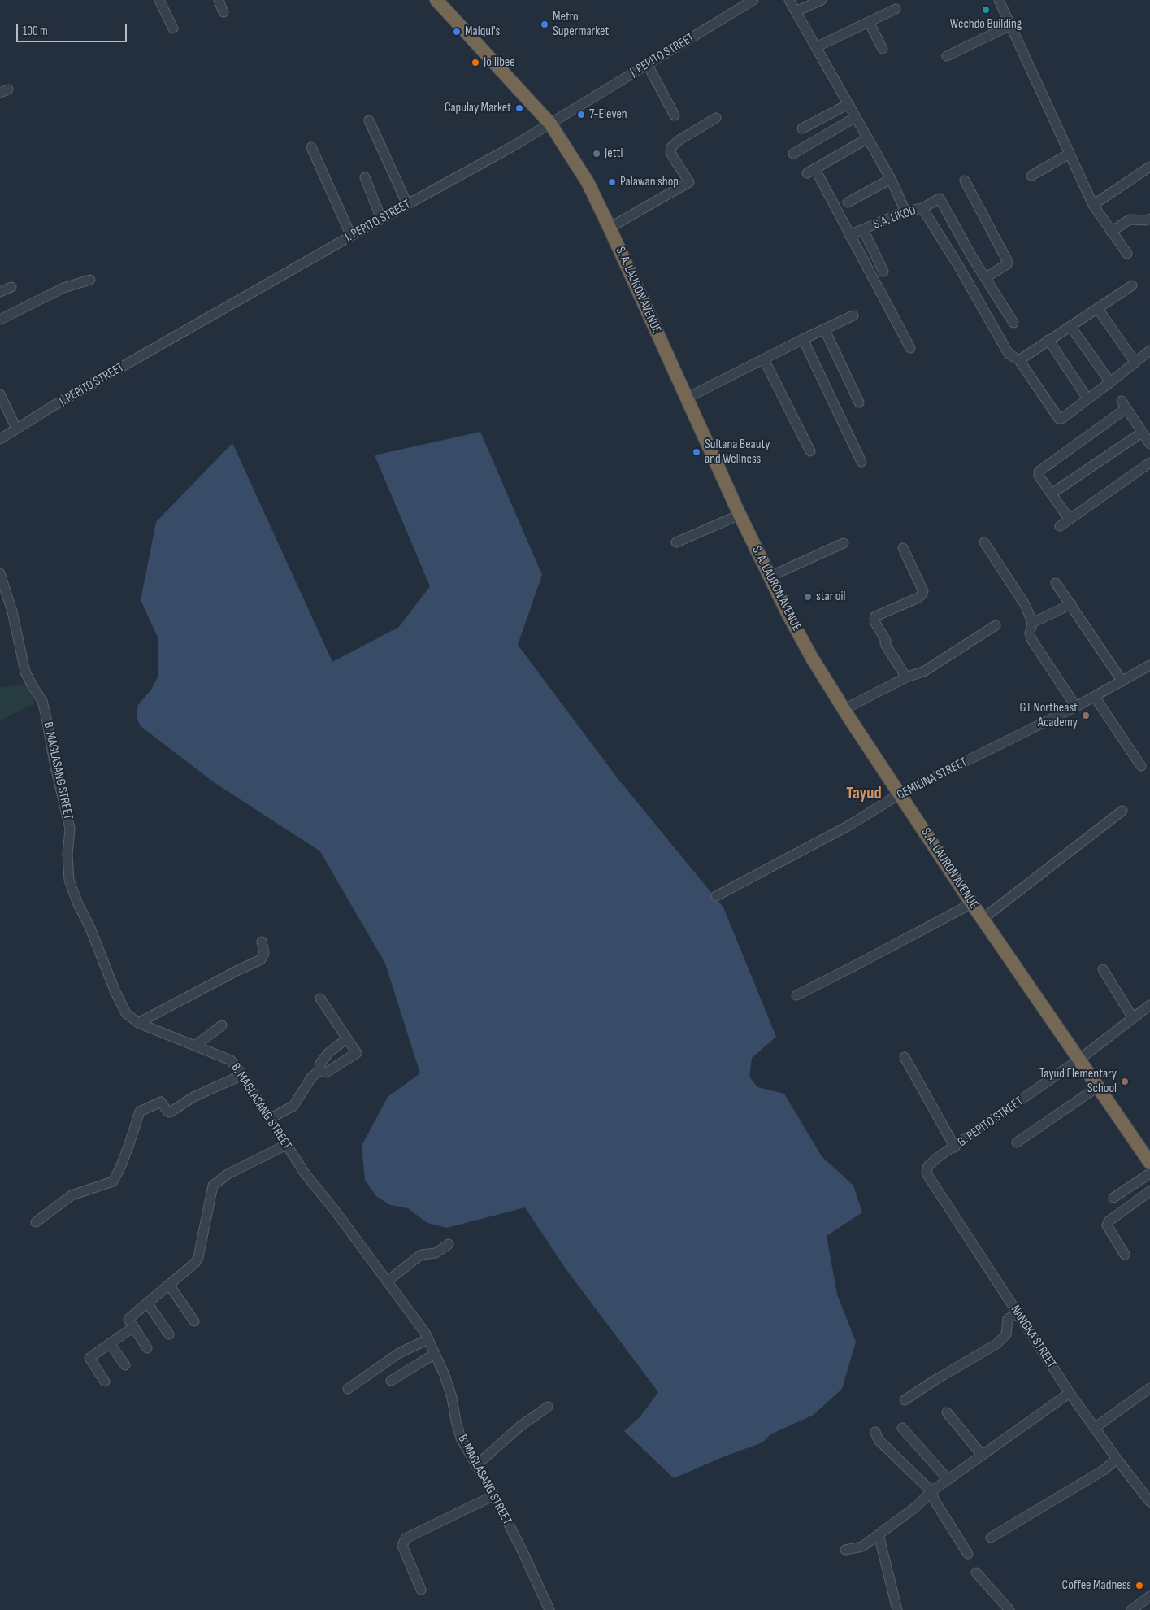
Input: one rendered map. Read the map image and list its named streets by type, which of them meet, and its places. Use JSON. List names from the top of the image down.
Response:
{
  "streets": {
    "highway": ["S. A. LAURON AVENUE"],
    "street": [
      "J. PEPITO STREET",
      "S.A. LIKOD",
      "B. MAGLASANG STREET",
      "GEMILINA STREET",
      "G. PEPITO STREET",
      "NANGKA STREET"
    ]
  },
  "crossings": [
    ["J. PEPITO STREET", "S. A. LAURON AVENUE"],
    ["S. A. LAURON AVENUE", "GEMILINA STREET"],
    ["S. A. LAURON AVENUE", "G. PEPITO STREET"],
    ["G. PEPITO STREET", "NANGKA STREET"]
  ],
  "districts": ["Tayud"],
  "places": [
    "Wechdo Building",
    "Metro Supermarket",
    "Maiqui's",
    "Jollibee",
    "Capulay Market",
    "7-Eleven",
    "Jetti",
    "Palawan shop",
    "Sultana Beauty and Wellness",
    "star oil",
    "GT Northeast Academy",
    "Tayud Elementary School",
    "Coffee Madness"
  ],
  "scale_bar": "100 m"
}
